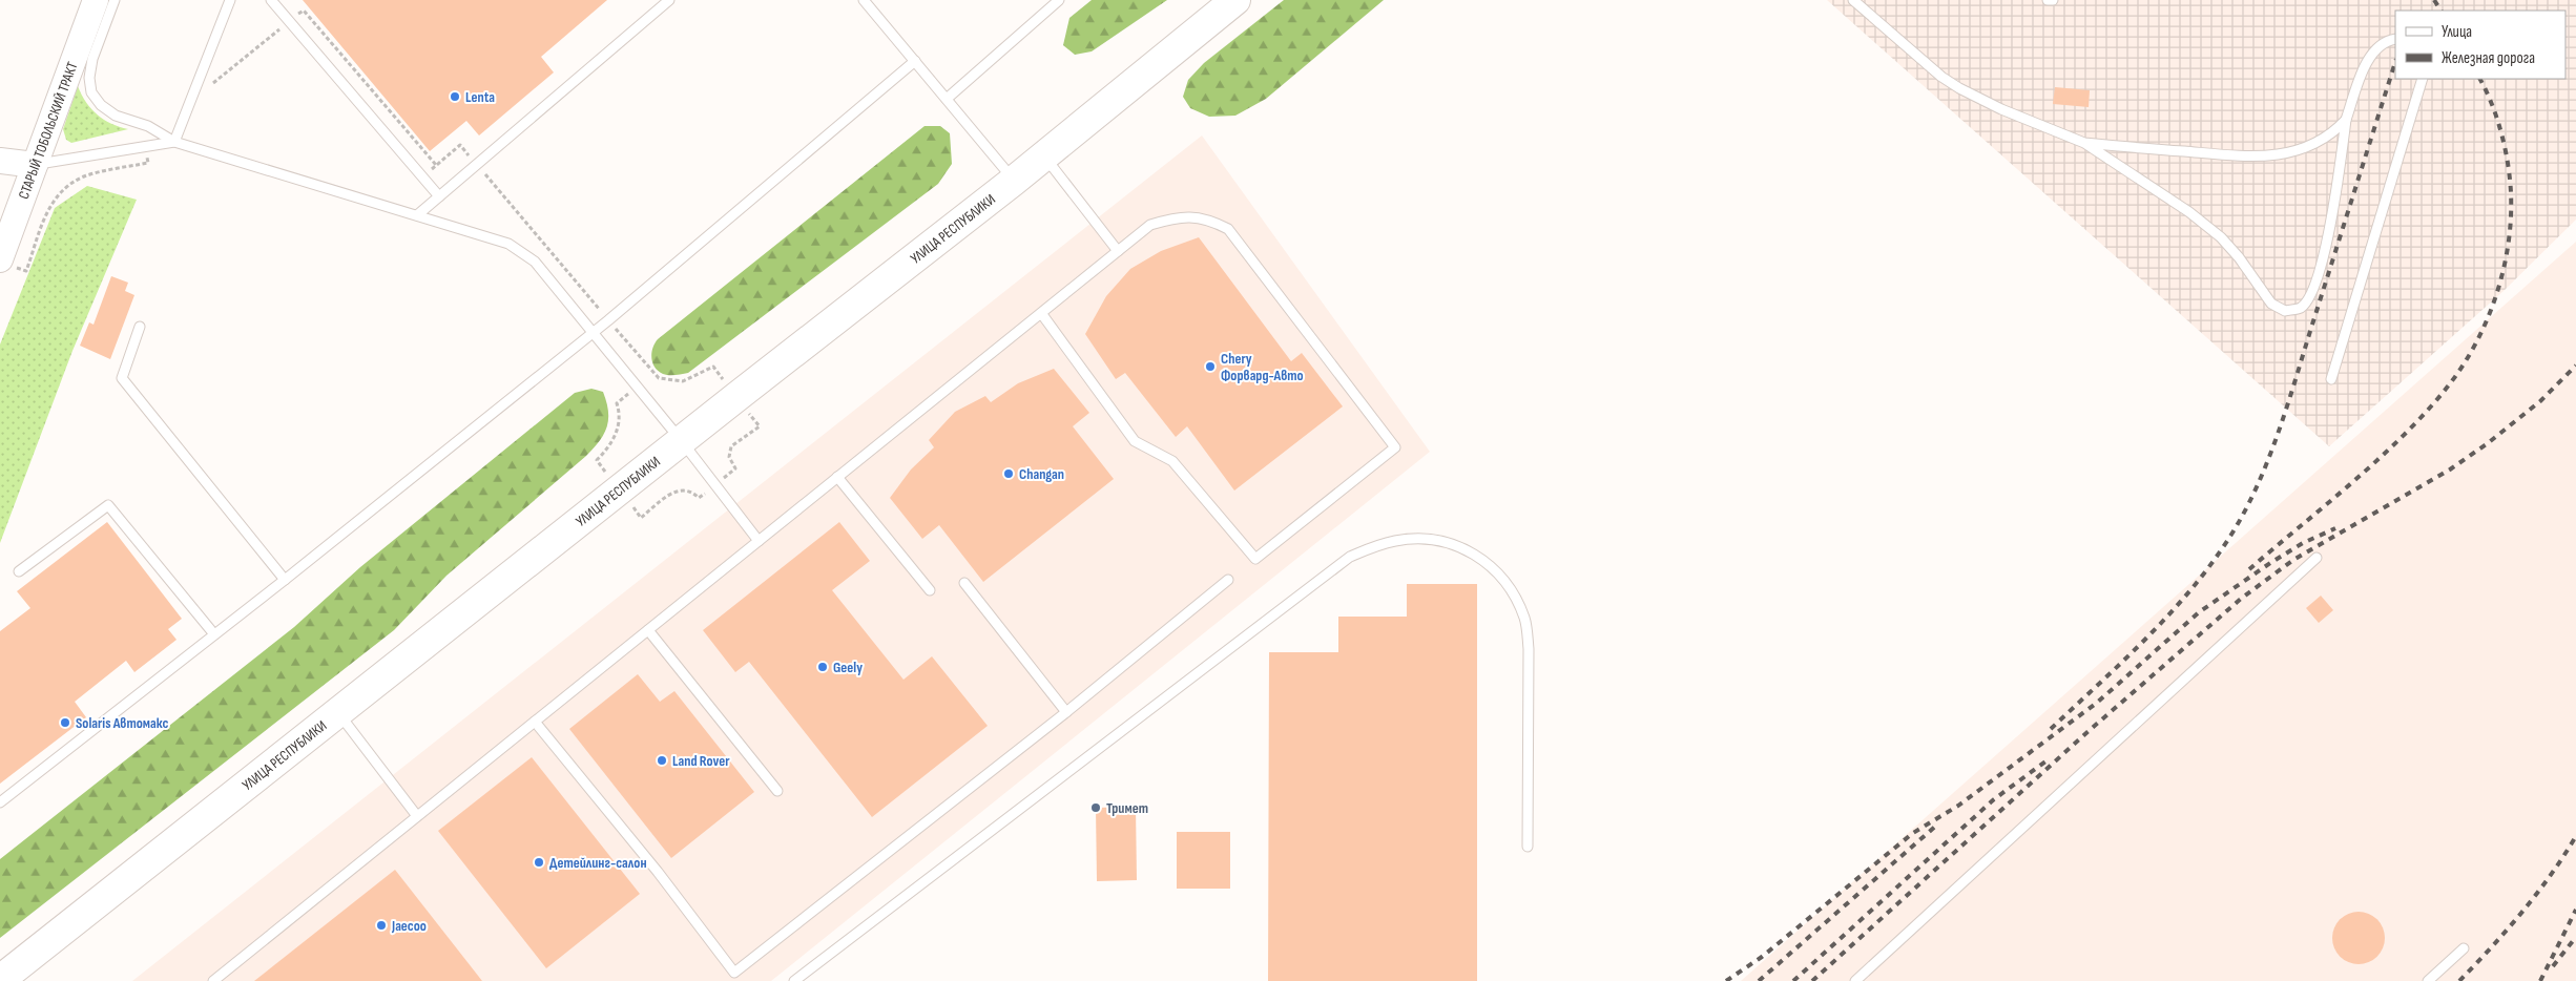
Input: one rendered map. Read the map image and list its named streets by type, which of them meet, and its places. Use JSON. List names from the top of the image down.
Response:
{
  "streets": {
    "main road": ["СТАРЫЙ ТОБОЛЬСКИЙ ТРАКТ", "УЛИЦА РЕСПУБЛИКИ"]
  },
  "places": [
    "Lenta",
    "Chery Форвард-Авто",
    "Changan",
    "Geely",
    "Solaris Автомакс",
    "Land Rover",
    "Тримет",
    "Детейлинг-салон",
    "Jaecoo"
  ],
  "legend": ["Улица", "Железная дорога"]
}
